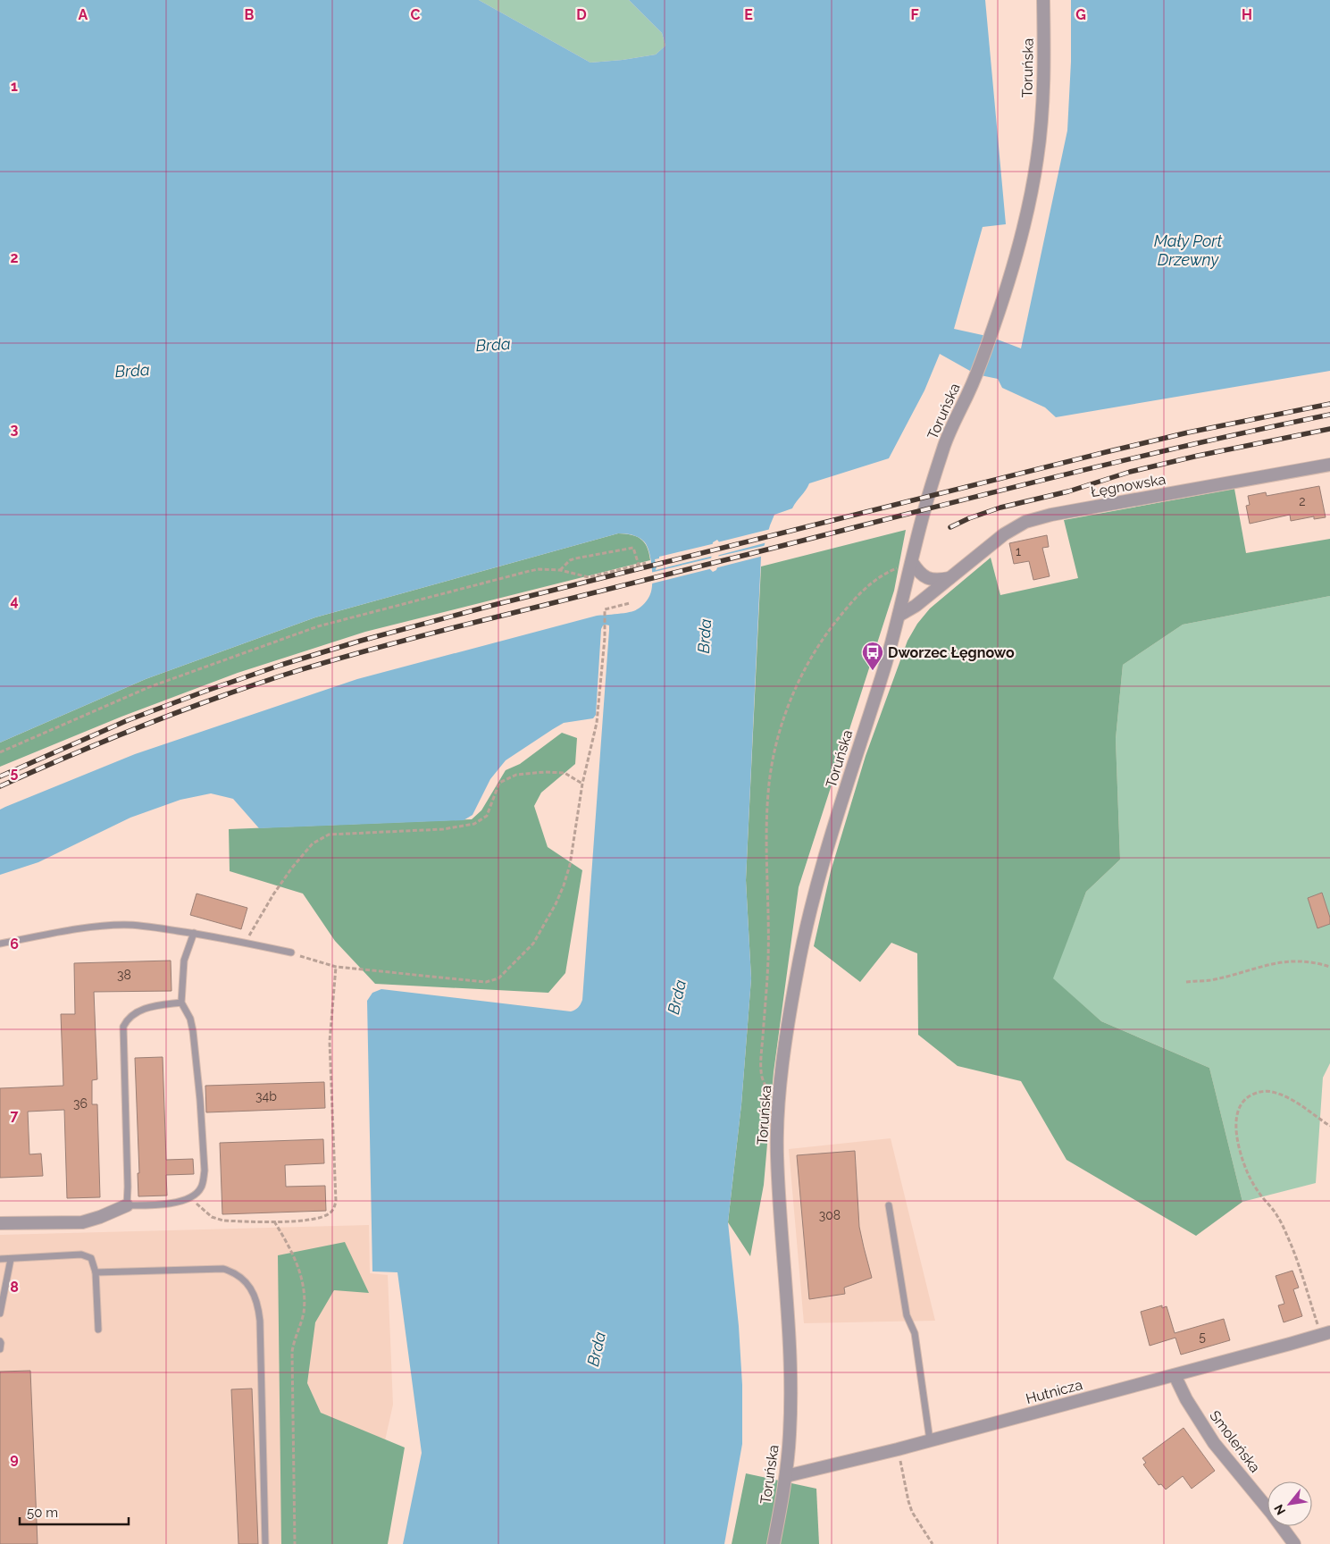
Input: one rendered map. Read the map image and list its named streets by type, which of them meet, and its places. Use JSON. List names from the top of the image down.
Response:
{
  "streets": {
    "street": [
      "Toruńska",
      "Łęgnowska",
      "Hutnicza",
      "Smoleńska"
    ]
  },
  "crossings": [
    ["Toruńska", "Łęgnowska"],
    ["Toruńska", "Hutnicza"],
    ["Hutnicza", "Smoleńska"]
  ],
  "water": ["Mały Port Drzewny", "Brda"],
  "places": {
    "bus stop": ["Dworzec Łęgnowo"]
  },
  "house_numbers": [
    "2",
    "1",
    "38",
    "34b",
    "36",
    "308",
    "5"
  ],
  "scale_bar": "50 m",
  "north": "bottom left",
  "grid": {
    "columns": [
      "A",
      "B",
      "C",
      "D",
      "E",
      "F",
      "G",
      "H"
    ],
    "rows": [
      "1",
      "2",
      "3",
      "4",
      "5",
      "6",
      "7",
      "8",
      "9"
    ]
  }
}
